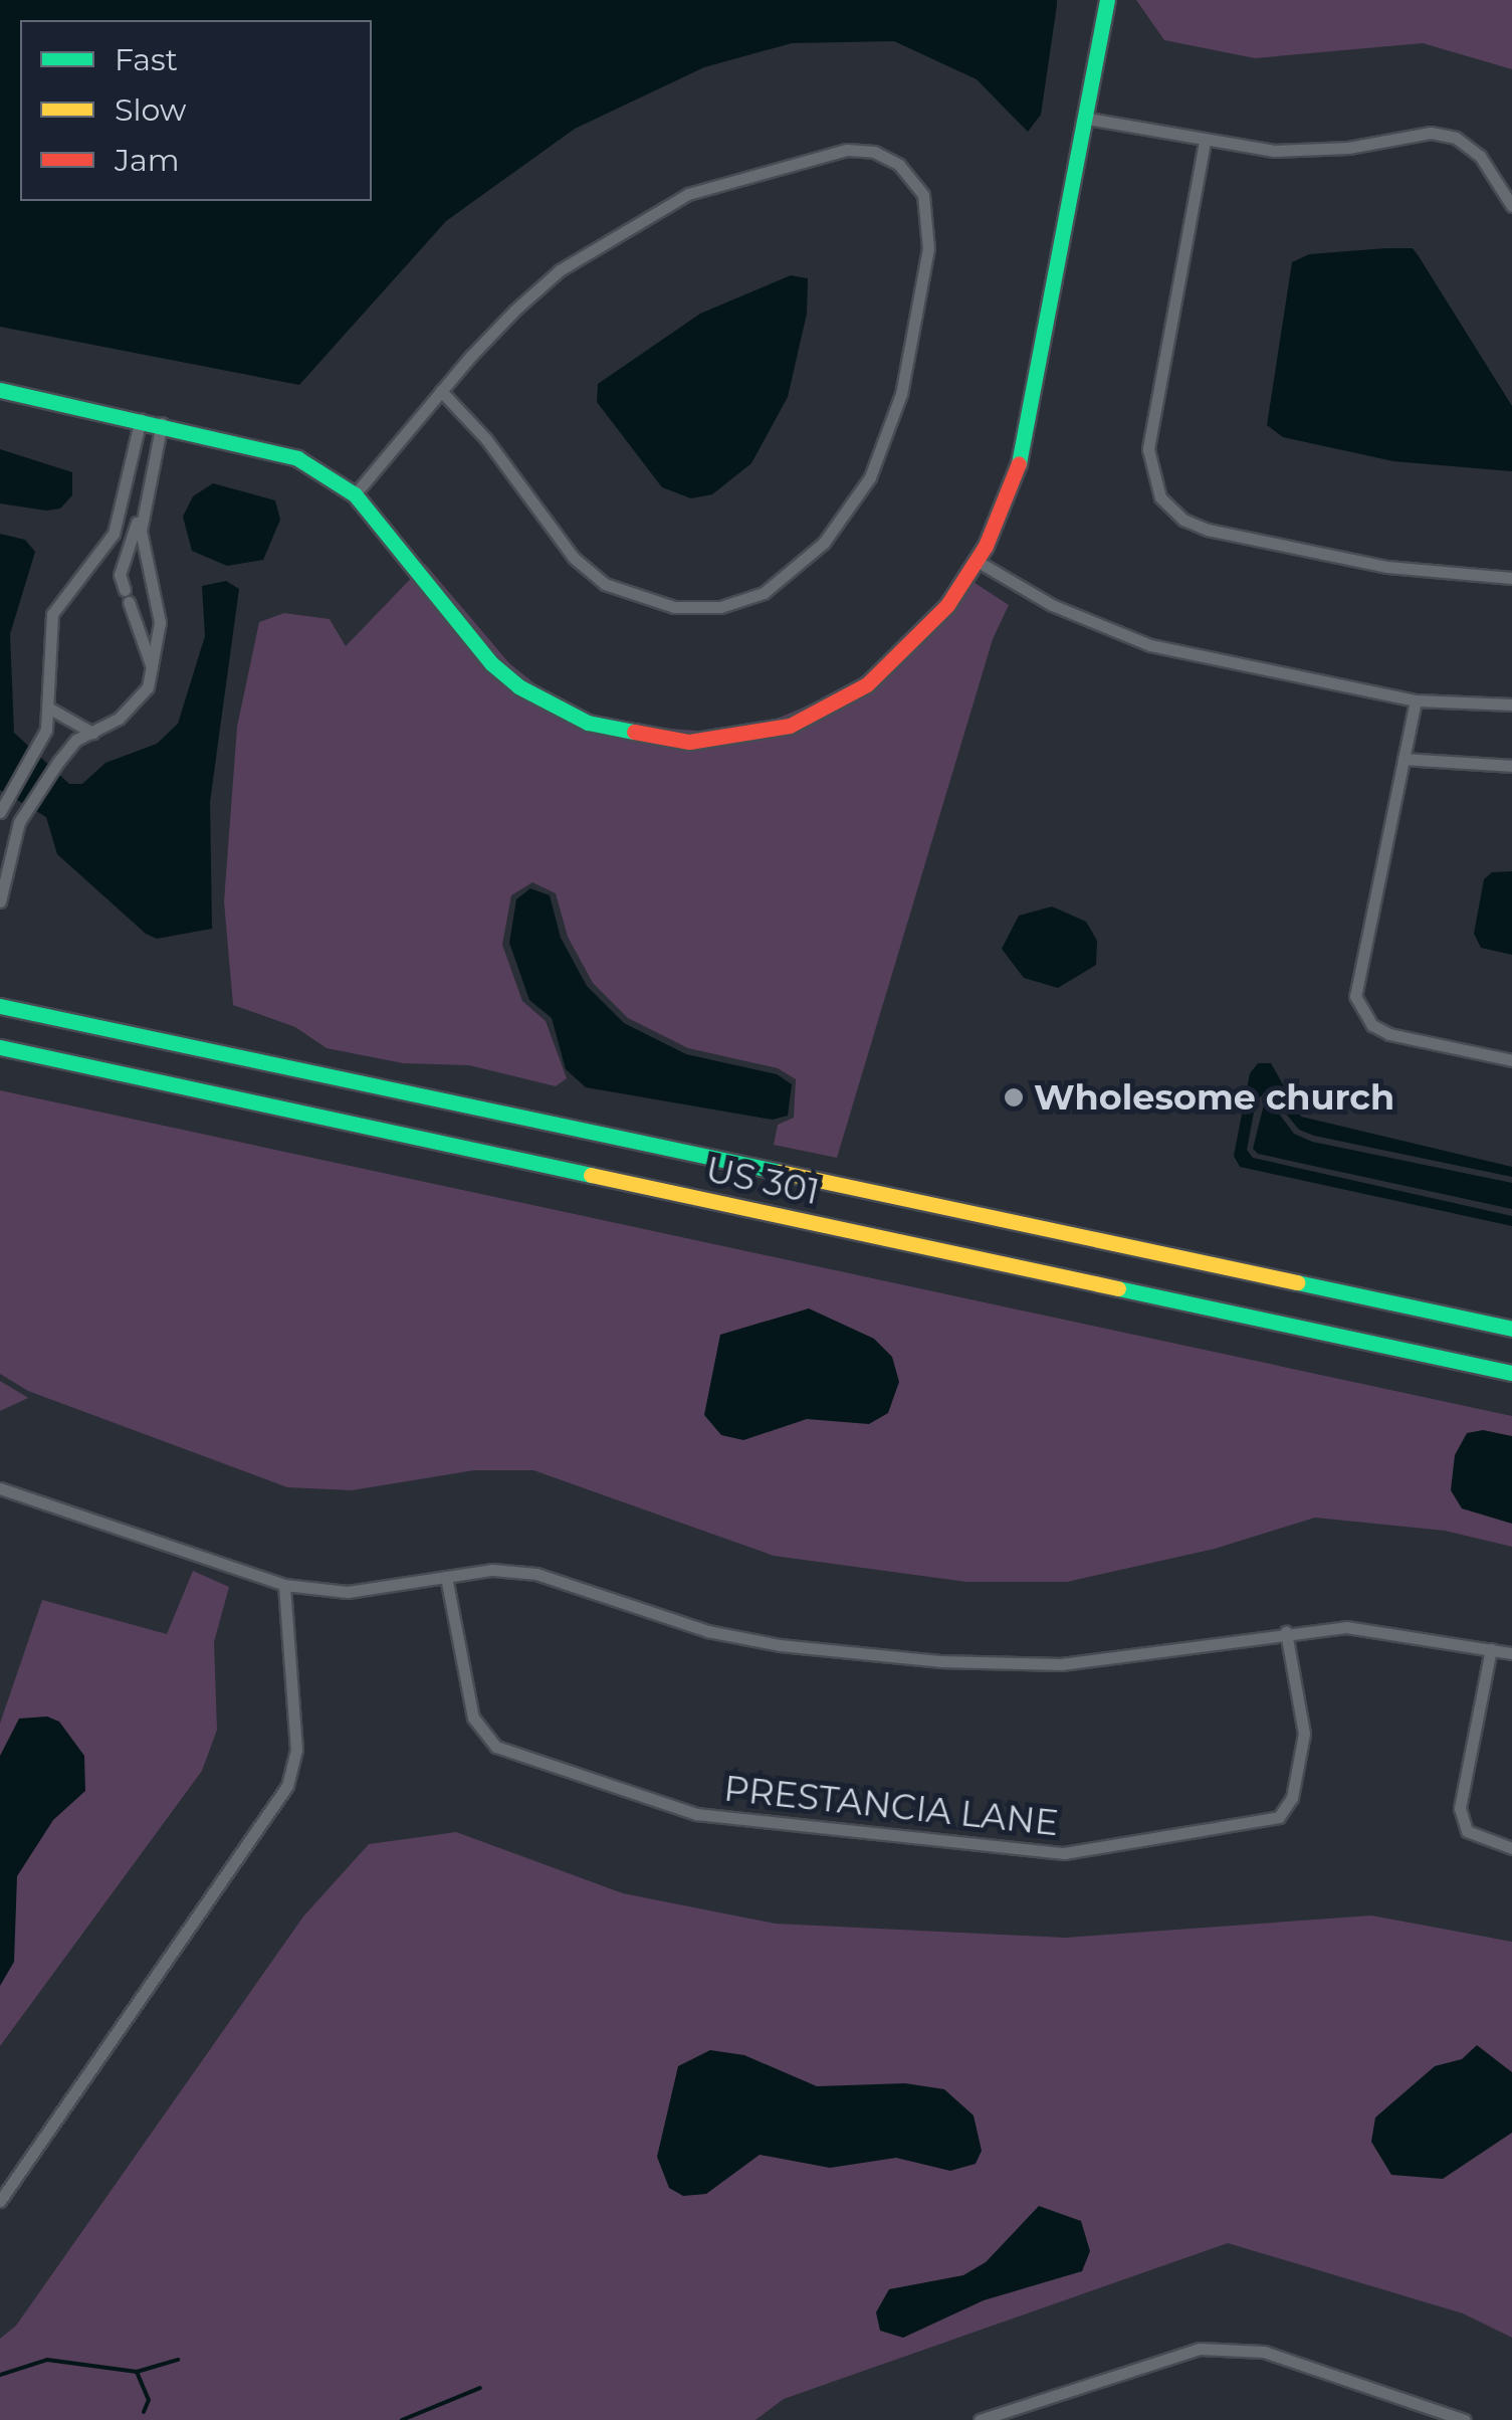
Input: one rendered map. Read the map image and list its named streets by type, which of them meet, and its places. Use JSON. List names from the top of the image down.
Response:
{
  "streets": {
    "main road": ["US 301"],
    "street": ["PRESTANCIA LANE"]
  },
  "places": ["Wholesome church"],
  "legend": ["Fast", "Slow", "Jam"]
}
